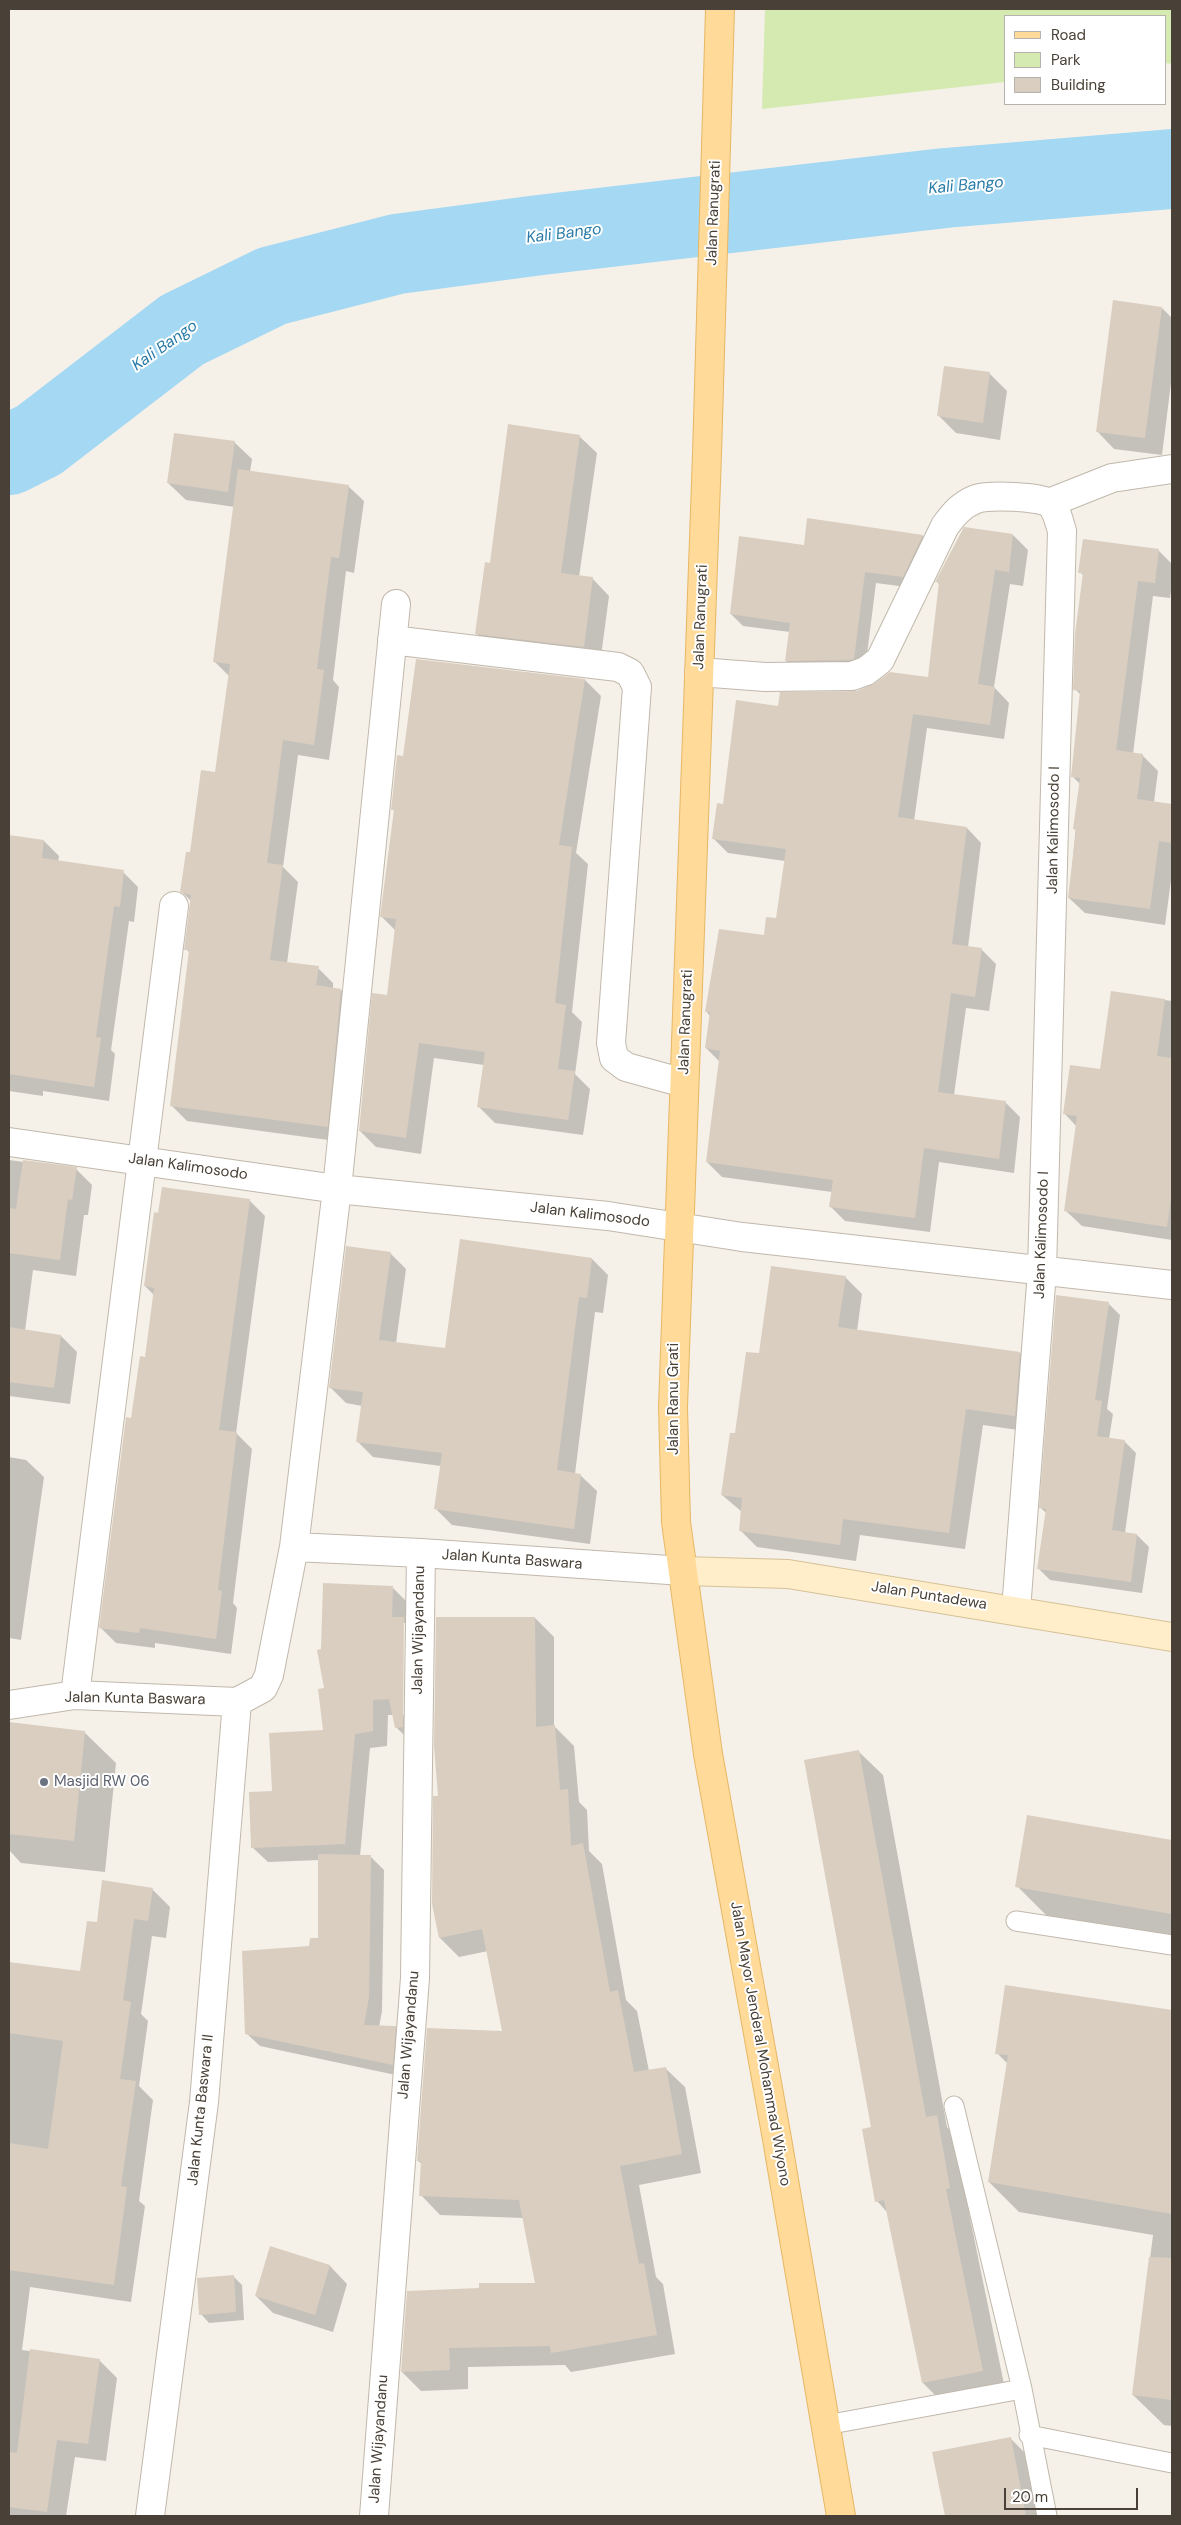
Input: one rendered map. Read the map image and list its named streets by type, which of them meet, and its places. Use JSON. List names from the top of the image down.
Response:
{
  "streets": {
    "main road": ["Jalan Ranugrati", "Jalan Ranu Grati", "Jalan Mayor Jenderal Mohammad Wiyono"],
    "street": [
      "Jalan Kalimosodo I",
      "Jalan Kalimosodo",
      "Jalan Kunta Baswara",
      "Jalan Puntadewa",
      "Jalan Wijayandanu",
      "Jalan Kunta Baswara II"
    ]
  },
  "crossings": [
    ["Jalan Ranugrati", "Jalan Kalimosodo"],
    ["Jalan Ranugrati", "Jalan Ranu Grati"],
    ["Jalan Kalimosodo I", "Jalan Kalimosodo"],
    ["Jalan Kalimosodo I", "Jalan Puntadewa"],
    ["Jalan Kalimosodo", "Jalan Ranu Grati"],
    ["Jalan Ranu Grati", "Jalan Kunta Baswara"],
    ["Jalan Ranu Grati", "Jalan Puntadewa"],
    ["Jalan Ranu Grati", "Jalan Mayor Jenderal Mohammad Wiyono"],
    ["Jalan Kunta Baswara", "Jalan Puntadewa"],
    ["Jalan Kunta Baswara", "Jalan Wijayandanu"],
    ["Jalan Kunta Baswara", "Jalan Mayor Jenderal Mohammad Wiyono"],
    ["Jalan Kunta Baswara", "Jalan Kunta Baswara II"],
    ["Jalan Puntadewa", "Jalan Mayor Jenderal Mohammad Wiyono"]
  ],
  "water": ["Kali Bango"],
  "places": ["Masjid RW 06"],
  "legend": ["Road", "Park", "Building"],
  "scale_bar": "20 m"
}
